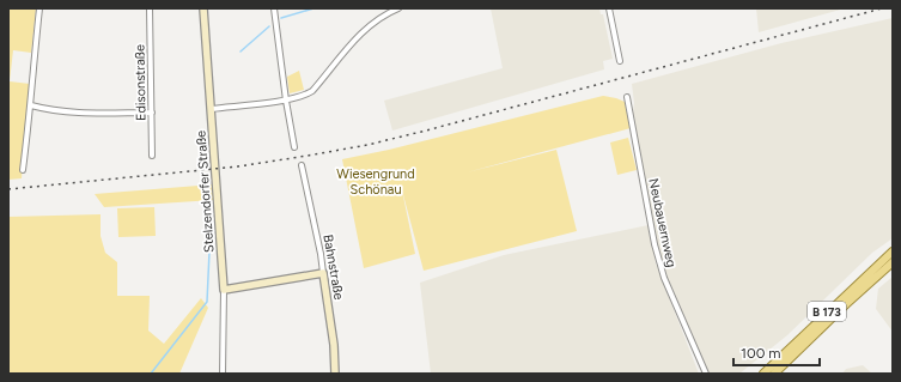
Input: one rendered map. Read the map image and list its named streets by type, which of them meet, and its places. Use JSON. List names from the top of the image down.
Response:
{
  "streets": {
    "main road": ["B 173"],
    "street": [
      "Edisonstraße",
      "Stelzendorfer Straße",
      "Neubauernweg",
      "Bahnstraße"
    ]
  },
  "parks": ["Wiesengrund Schönau"],
  "scale_bar": "100 m"
}
